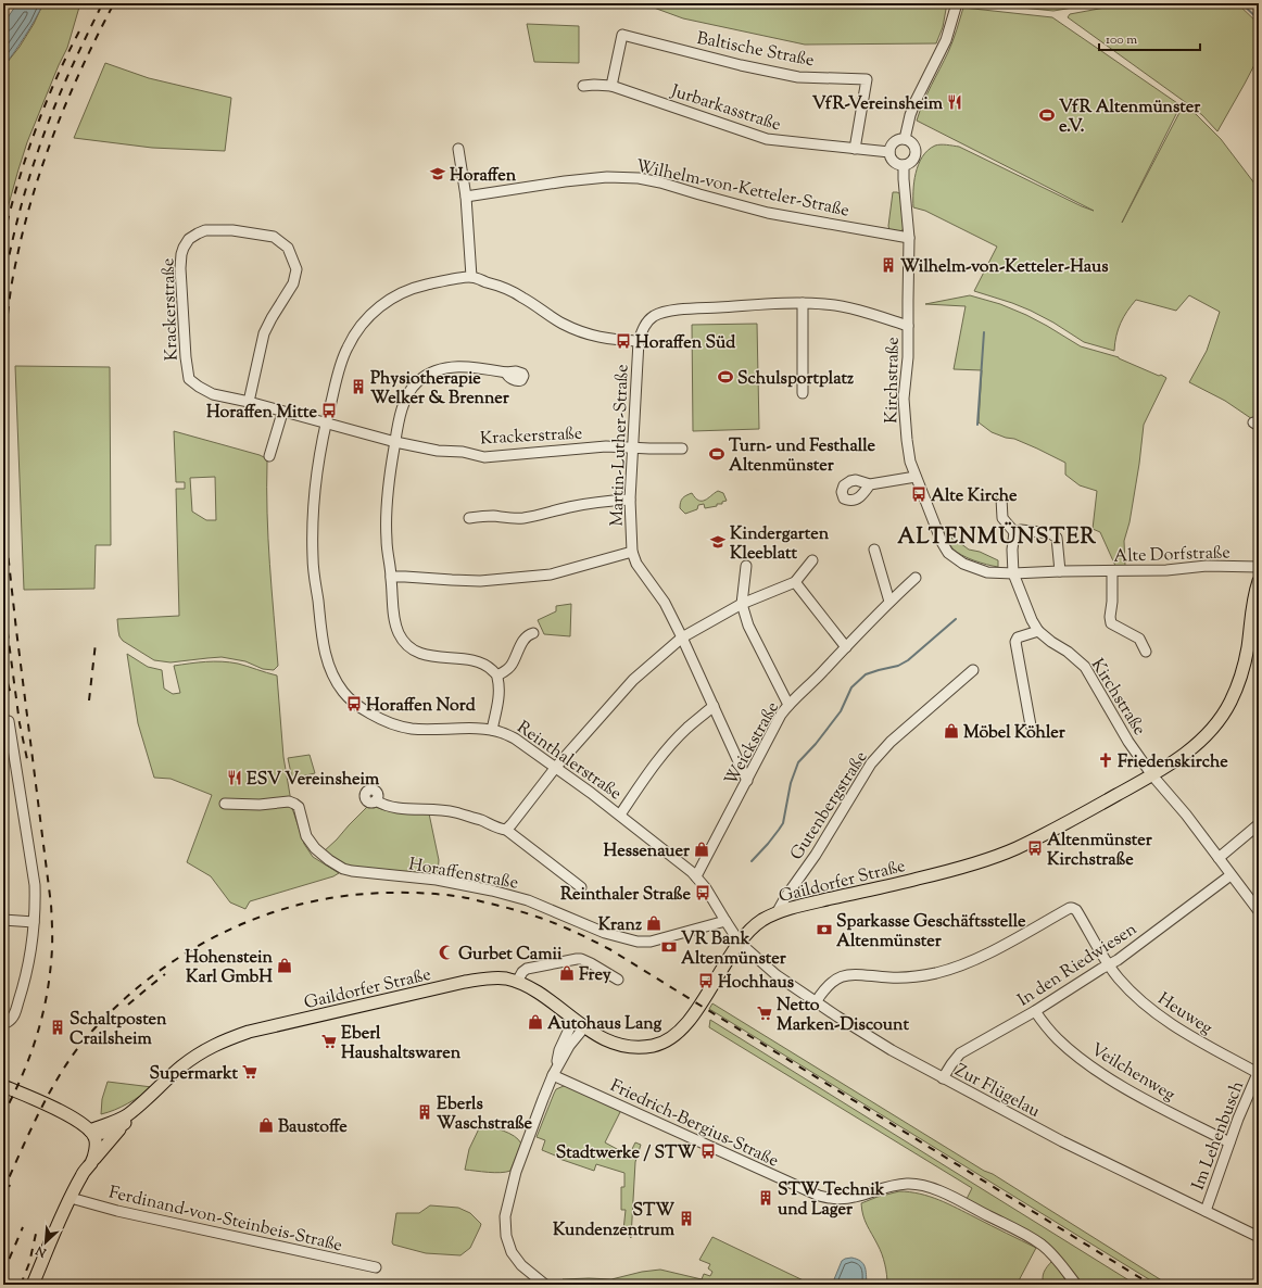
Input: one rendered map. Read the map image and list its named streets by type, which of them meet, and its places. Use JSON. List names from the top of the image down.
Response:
{
  "streets": {
    "main road": ["Gaildorfer Straße"],
    "street": [
      "Baltische Straße",
      "Jurbarkasstraße",
      "Wilhelm-von-Ketteler-Straße",
      "Krackerstraße",
      "Kirchstraße",
      "Martin-Luther-Straße",
      "Alte Dorfstraße",
      "Weickstraße",
      "Reinthalerstraße",
      "Gutenbergstraße",
      "Horaffenstraße",
      "In den Riedwiesen",
      "Heuweg",
      "Veilchenweg",
      "Zur Flügelau",
      "Friedrich-Bergius-Straße",
      "Im Lehenbusch",
      "Ferdinand-von-Steinbeis-Straße"
    ]
  },
  "crossings": [
    ["Baltische Straße", "Jurbarkasstraße"],
    ["Jurbarkasstraße", "Kirchstraße"],
    ["Wilhelm-von-Ketteler-Straße", "Kirchstraße"],
    ["Krackerstraße", "Martin-Luther-Straße"],
    ["Krackerstraße", "Reinthalerstraße"],
    ["Kirchstraße", "Martin-Luther-Straße"],
    ["Kirchstraße", "Alte Dorfstraße"],
    ["Kirchstraße", "Gaildorfer Straße"],
    ["Kirchstraße", "In den Riedwiesen"],
    ["Martin-Luther-Straße", "Weickstraße"],
    ["Martin-Luther-Straße", "Reinthalerstraße"],
    ["Weickstraße", "Reinthalerstraße"],
    ["Reinthalerstraße", "Horaffenstraße"],
    ["Reinthalerstraße", "Gaildorfer Straße"],
    ["Reinthalerstraße", "Zur Flügelau"],
    ["Gutenbergstraße", "Gaildorfer Straße"],
    ["Gaildorfer Straße", "Zur Flügelau"],
    ["In den Riedwiesen", "Heuweg"],
    ["In den Riedwiesen", "Veilchenweg"],
    ["In den Riedwiesen", "Zur Flügelau"],
    ["Heuweg", "Zur Flügelau"],
    ["Heuweg", "Im Lehenbusch"],
    ["Veilchenweg", "Im Lehenbusch"],
    ["Zur Flügelau", "Im Lehenbusch"]
  ],
  "districts": ["ALTENMÜNSTER"],
  "places": {
    "restaurant": ["VfR-Vereinsheim", "ESV Vereinsheim"],
    "sports": ["VfR Altenmünster e.V.", "Schulsportplatz", "Turn- und Festhalle Altenmünster"],
    "school or university": ["Horaffen", "Kindergarten Kleeblatt"],
    "building": [
      "Wilhelm-von-Ketteler-Haus",
      "Physiotherapie Welker & Brenner",
      "Schaltposten Crailsheim",
      "Eberls Waschstraße",
      "STW Technik und Lager",
      "STW Kundenzentrum"
    ],
    "bus stop": [
      "Horaffen Süd",
      "Horaffen Mitte",
      "Alte Kirche",
      "Horaffen Nord",
      "Altenmünster Kirchstraße",
      "Reinthaler Straße",
      "Hochhaus",
      "Stadtwerke / STW"
    ],
    "shop": [
      "Möbel Köhler",
      "Hessenauer",
      "Kranz",
      "Hohenstein Karl GmbH",
      "Frey",
      "Autohaus Lang",
      "Baustoffe"
    ],
    "church": ["Friedenskirche"],
    "bank": ["Sparkasse Geschäftsstelle Altenmünster", "VR Bank Altenmünster"],
    "mosque": ["Gurbet Camii"],
    "supermarket": ["Netto Marken-Discount", "Eberl Haushaltswaren", "Supermarkt"]
  },
  "scale_bar": "100 m",
  "north": "bottom left"
}
